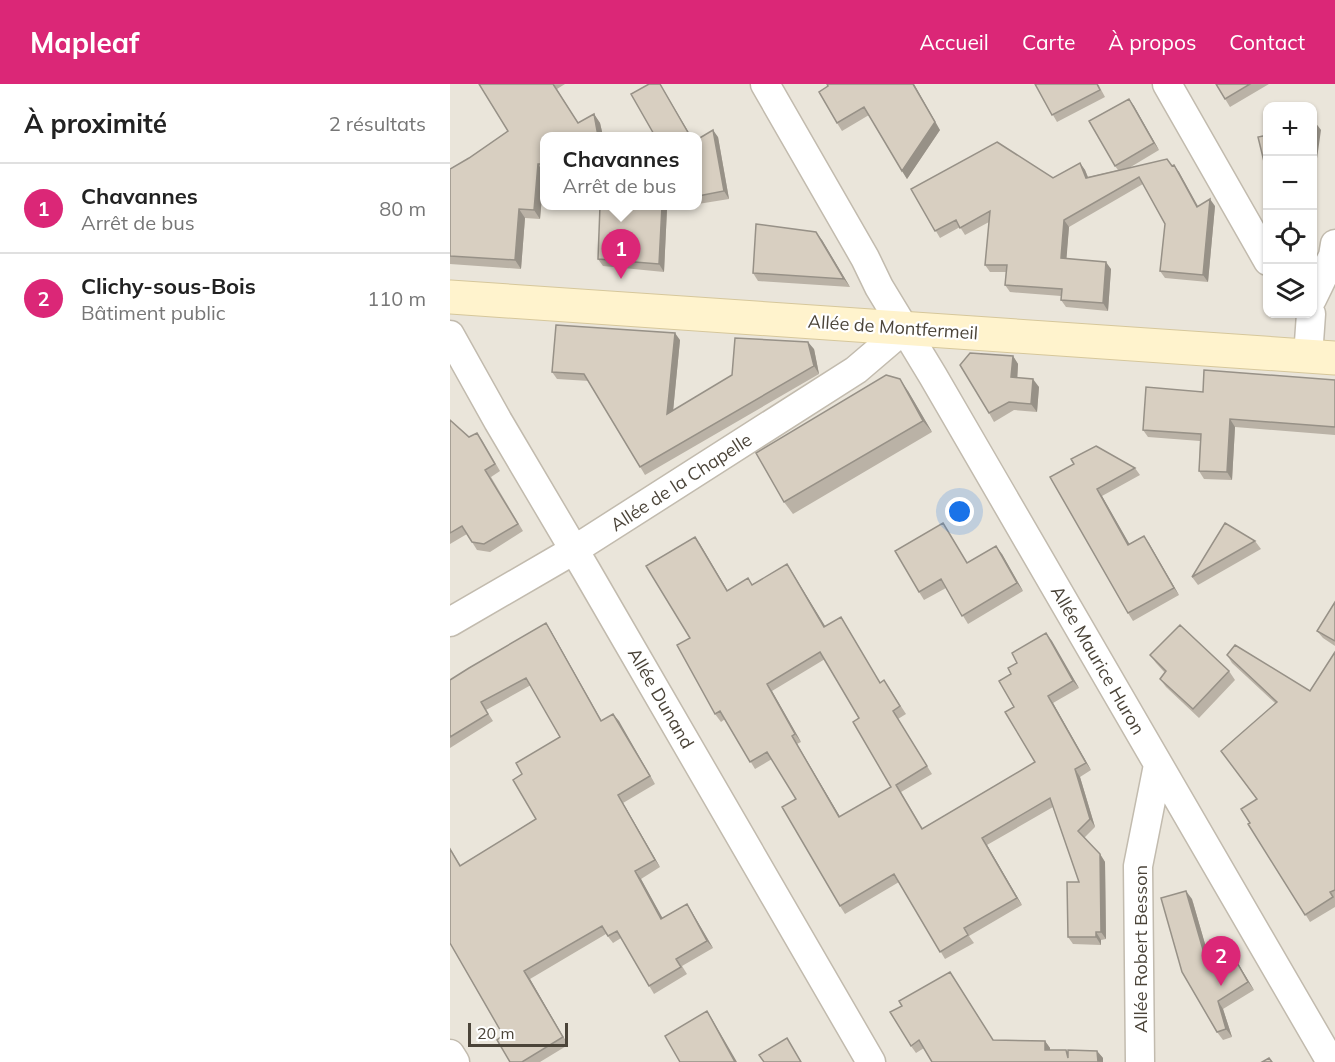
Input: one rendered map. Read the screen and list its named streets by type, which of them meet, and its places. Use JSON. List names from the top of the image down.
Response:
{
  "streets": {
    "main road": ["Allée de Montfermeil"],
    "street": [
      "Allée de la Chapelle",
      "Allée Maurice Huron",
      "Allée Dunand",
      "Allée Robert Besson"
    ]
  },
  "crossings": [
    ["Allée de Montfermeil", "Allée de la Chapelle"],
    ["Allée de Montfermeil", "Allée Maurice Huron"],
    ["Allée de la Chapelle", "Allée Maurice Huron"],
    ["Allée de la Chapelle", "Allée Dunand"],
    ["Allée Maurice Huron", "Allée Robert Besson"]
  ],
  "scale_bar": "20 m",
  "page": {
    "header": "Mapleaf",
    "nav": [
      "Accueil",
      "Carte",
      "À propos",
      "Contact"
    ],
    "heading": ["À proximité", "2 résultats"],
    "map_buttons": ["+", "−"],
    "popup": ["Chavannes", "Arrêt de bus"],
    "list": [
      {
        "mark": "1",
        "name": "Chavannes",
        "note": "Arrêt de bus",
        "value": "80 m"
      },
      {
        "mark": "2",
        "name": "Clichy-sous-Bois",
        "note": "Bâtiment public",
        "value": "110 m"
      }
    ],
    "pins": ["1", "2"],
    "scale": "20 m"
  }
}
